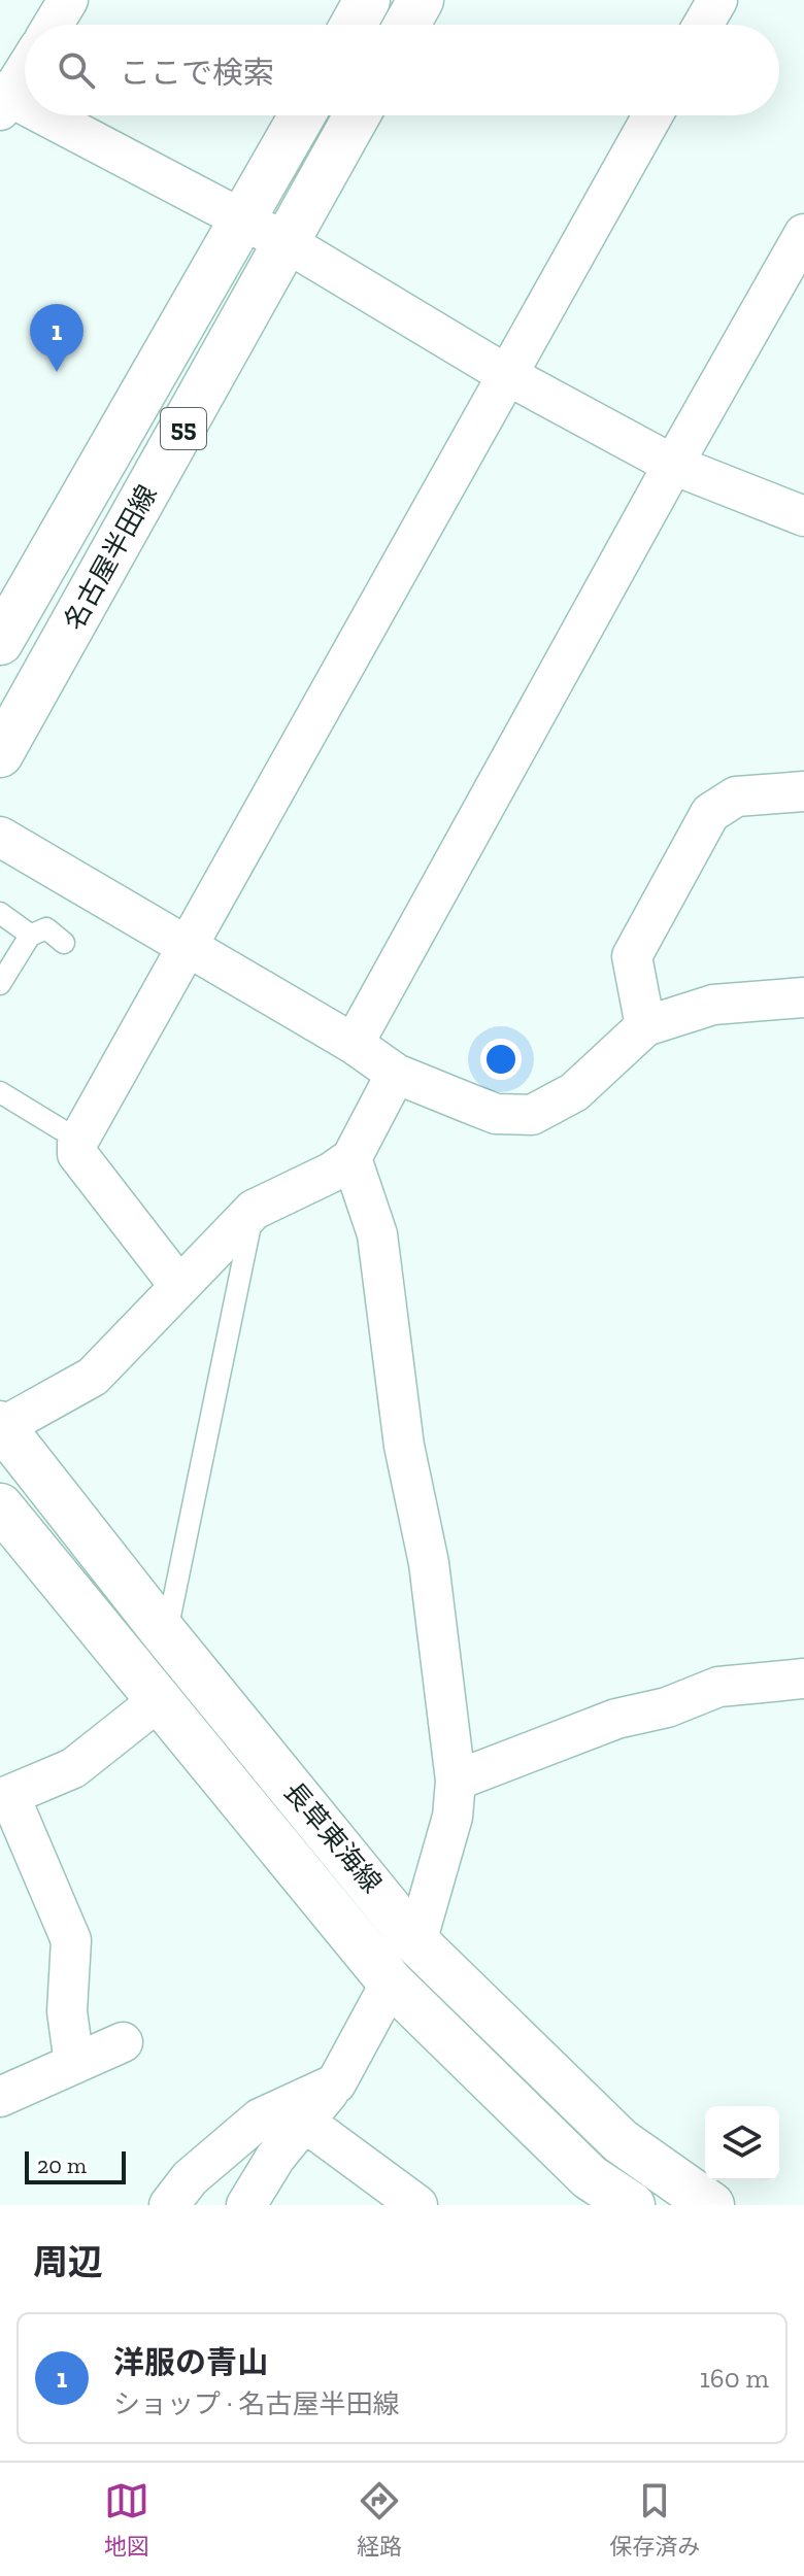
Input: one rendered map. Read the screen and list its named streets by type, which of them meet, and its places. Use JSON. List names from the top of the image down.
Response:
{
  "streets": {
    "main road": ["55", "名古屋半田線", "長草東海線"]
  },
  "scale_bar": "20 m",
  "page": {
    "search": "ここで検索",
    "pins": "1",
    "scale": "20 m",
    "heading": "周辺",
    "list": [
      {
        "mark": "1",
        "name": "洋服の青山",
        "note": "ショップ · 名古屋半田線",
        "value": "160 m"
      }
    ],
    "nav": ["地図", "経路", "保存済み"]
  }
}
